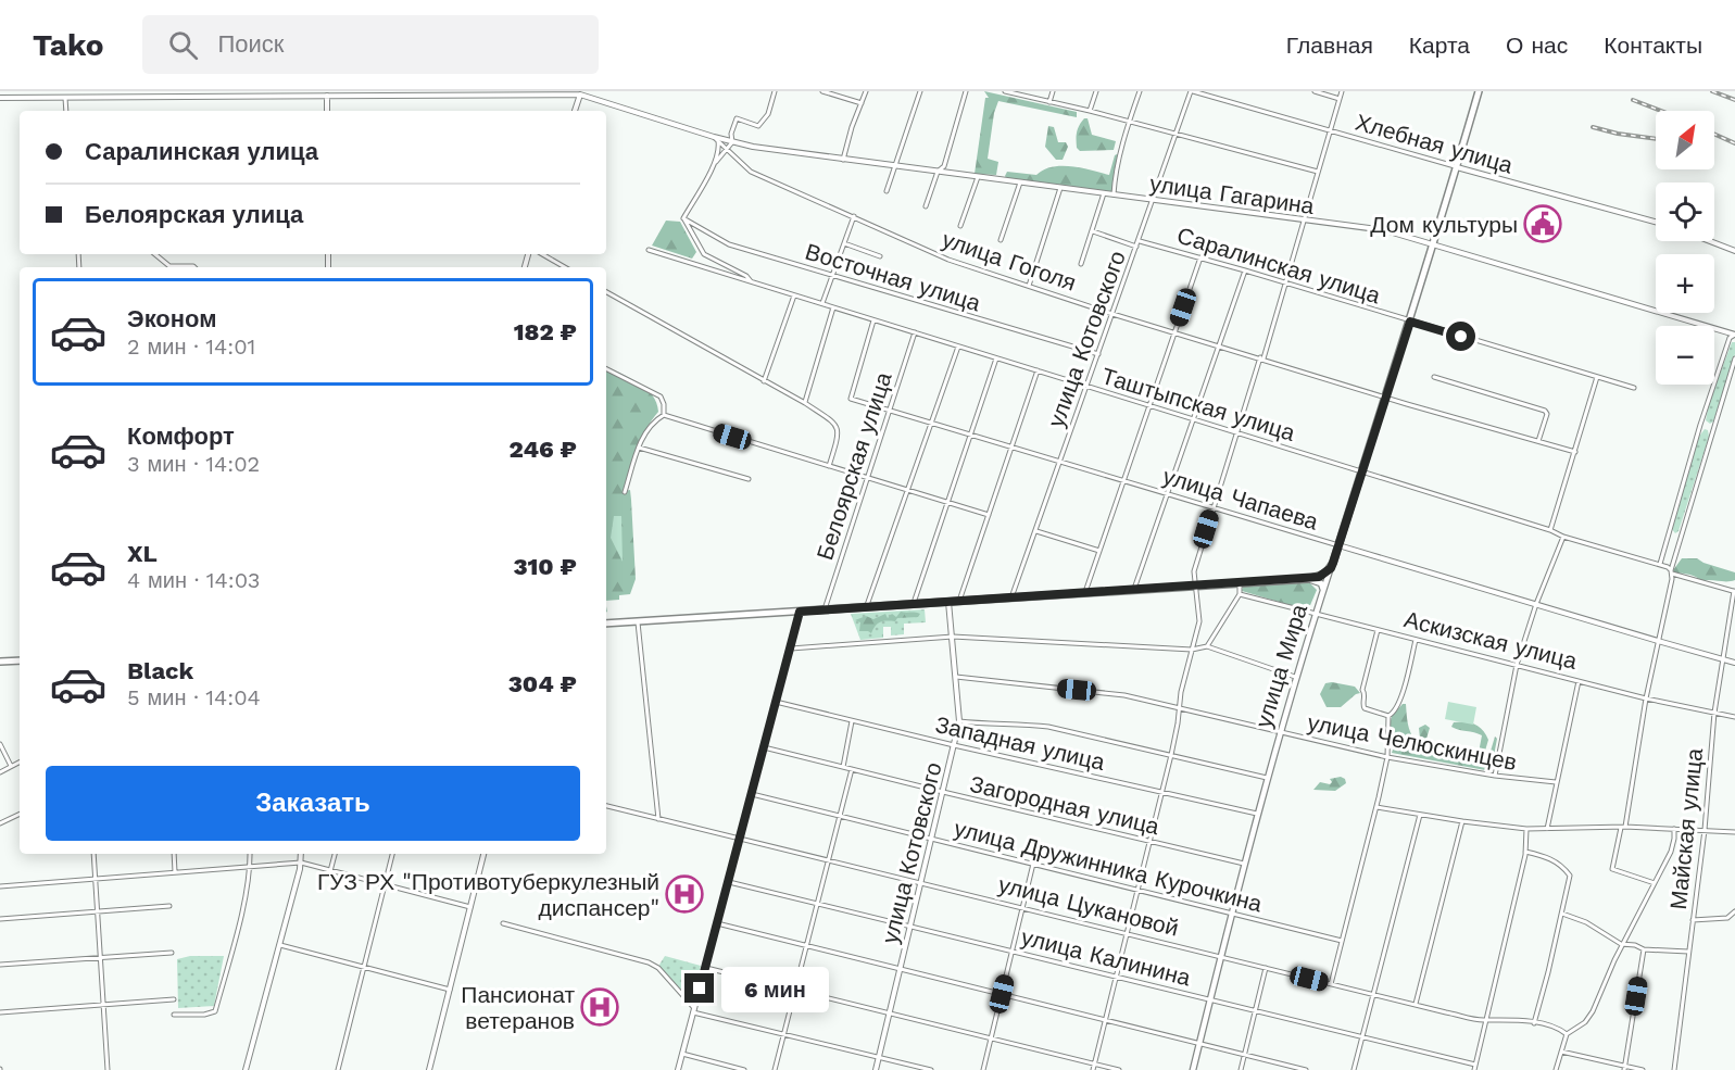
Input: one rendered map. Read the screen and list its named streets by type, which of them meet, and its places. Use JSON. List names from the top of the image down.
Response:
{
  "streets": {
    "main road": ["улица Мира"],
    "street": [
      "Хлебная улица",
      "улица Гагарина",
      "улица Гоголя",
      "Саралинская улица",
      "Восточная улица",
      "улица Котовского",
      "Таштыпская улица",
      "Белоярская улица",
      "улица Чапаева",
      "Аскизская улица",
      "улица Челюскинцев",
      "Западная улица",
      "Загородная улица",
      "Майская улица",
      "улица Дружинника Курочкина",
      "улица Цукановой",
      "улица Калинина"
    ]
  },
  "crossings": [
    ["Хлебная улица", "улица Котовского"],
    ["Хлебная улица", "улица Мира"],
    ["улица Гагарина", "улица Гоголя"],
    ["улица Гагарина", "улица Котовского"],
    ["улица Гагарина", "улица Мира"],
    ["улица Гоголя", "улица Котовского"],
    ["улица Гоголя", "улица Мира"],
    ["Саралинская улица", "улица Котовского"],
    ["Саралинская улица", "улица Мира"],
    ["Восточная улица", "улица Котовского"],
    ["улица Котовского", "Таштыпская улица"],
    ["улица Котовского", "улица Чапаева"],
    ["улица Котовского", "улица Челюскинцев"],
    ["улица Котовского", "Западная улица"],
    ["улица Котовского", "Загородная улица"],
    ["улица Котовского", "улица Дружинника Курочкина"],
    ["улица Котовского", "улица Цукановой"],
    ["улица Котовского", "улица Калинина"],
    ["Таштыпская улица", "Белоярская улица"],
    ["Таштыпская улица", "улица Чапаева"],
    ["Таштыпская улица", "улица Мира"],
    ["Таштыпская улица", "Майская улица"],
    ["Белоярская улица", "улица Чапаева"],
    ["улица Чапаева", "улица Мира"],
    ["улица Чапаева", "Майская улица"],
    ["Аскизская улица", "улица Мира"],
    ["Аскизская улица", "Майская улица"],
    ["улица Мира", "улица Челюскинцев"],
    ["улица Мира", "Западная улица"],
    ["улица Мира", "Загородная улица"],
    ["улица Мира", "улица Дружинника Курочкина"],
    ["улица Мира", "улица Цукановой"],
    ["улица Мира", "улица Калинина"]
  ],
  "places": {
    "public building": ["Дом культуры"],
    "hospital": ["ГУЗ РХ \"Противотуберкулезный диспансер\"", "Пансионат ветеранов"]
  },
  "north": "top right",
  "page": {
    "header": "Tako",
    "search": "Поиск",
    "nav": [
      "Главная",
      "Карта",
      "О нас",
      "Контакты"
    ],
    "map_buttons": ["+", "−"],
    "banner": ["Саралинская улица", "Белоярская улица"],
    "list": [
      {
        "name": "Эконом",
        "note": "2 мин · 14:01",
        "value": "182 ₽"
      },
      {
        "name": "Комфорт",
        "note": "3 мин · 14:02",
        "value": "246 ₽"
      },
      {
        "name": "XL",
        "note": "4 мин · 14:03",
        "value": "310 ₽"
      },
      {
        "name": "Black",
        "note": "5 мин · 14:04",
        "value": "304 ₽"
      }
    ],
    "buttons": "Заказать",
    "bubble": "6 мин"
  }
}
